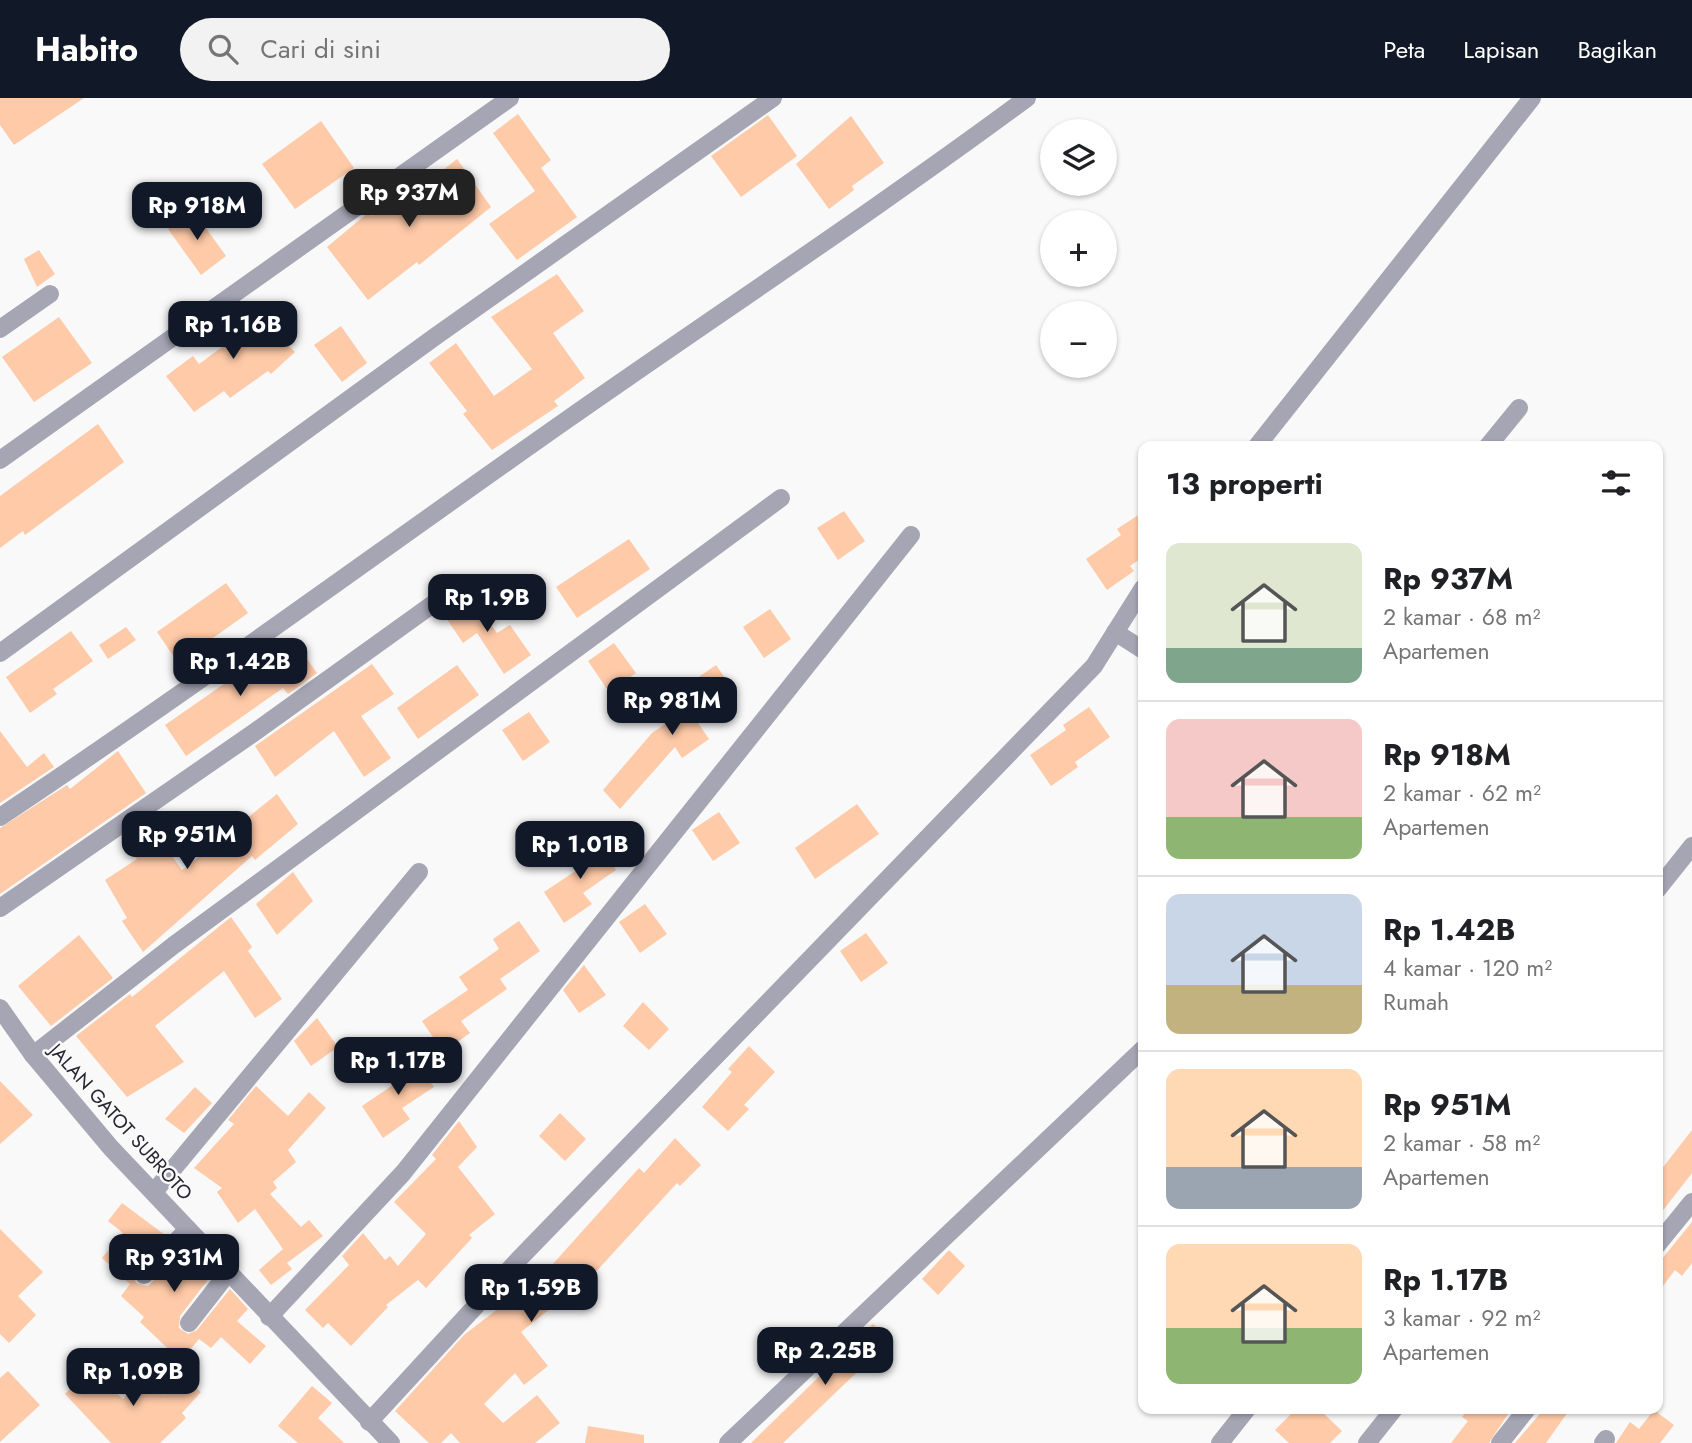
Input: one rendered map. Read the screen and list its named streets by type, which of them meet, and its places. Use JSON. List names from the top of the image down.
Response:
{
  "streets": {
    "street": ["JALAN GATOT SUBROTO"]
  },
  "page": {
    "header": "Habito",
    "search": "Cari di sini",
    "nav": ["Peta", "Lapisan", "Bagikan"],
    "map_buttons": ["+", "−"],
    "price": [
      "Rp 937M",
      "Rp 918M",
      "Rp 1.16B",
      "Rp 1.9B",
      "Rp 1.42B",
      "Rp 981M",
      "Rp 951M",
      "Rp 1.01B",
      "Rp 1.17B",
      "Rp 931M",
      "Rp 1.59B",
      "Rp 2.25B",
      "Rp 1.09B"
    ],
    "heading": "13 properti",
    "list": [
      {
        "name": "Rp 937M",
        "note": "2 kamar · 68 m² · Apartemen"
      },
      {
        "name": "Rp 918M",
        "note": "2 kamar · 62 m² · Apartemen"
      },
      {
        "name": "Rp 1.42B",
        "note": "4 kamar · 120 m² · Rumah"
      },
      {
        "name": "Rp 951M",
        "note": "2 kamar · 58 m² · Apartemen"
      },
      {
        "name": "Rp 1.17B",
        "note": "3 kamar · 92 m² · Apartemen"
      }
    ]
  }
}
